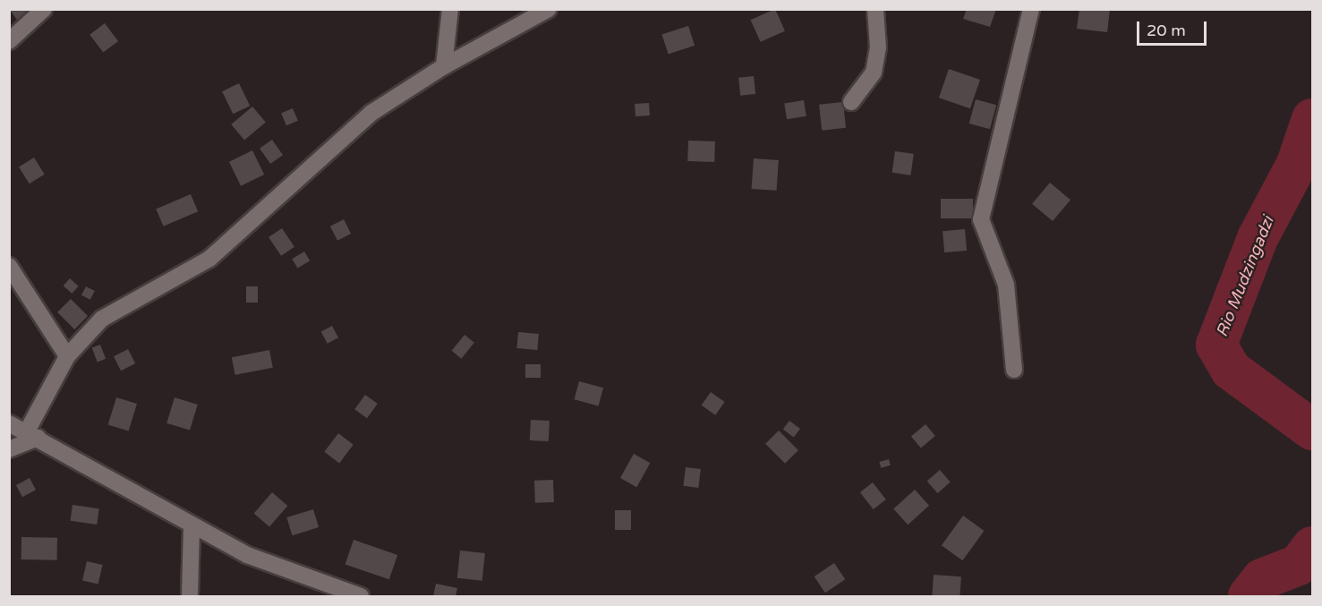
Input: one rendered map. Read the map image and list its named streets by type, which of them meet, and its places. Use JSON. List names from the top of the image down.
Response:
{
  "water": ["Rio Mudzingadzi"],
  "scale_bar": "20 m"
}
